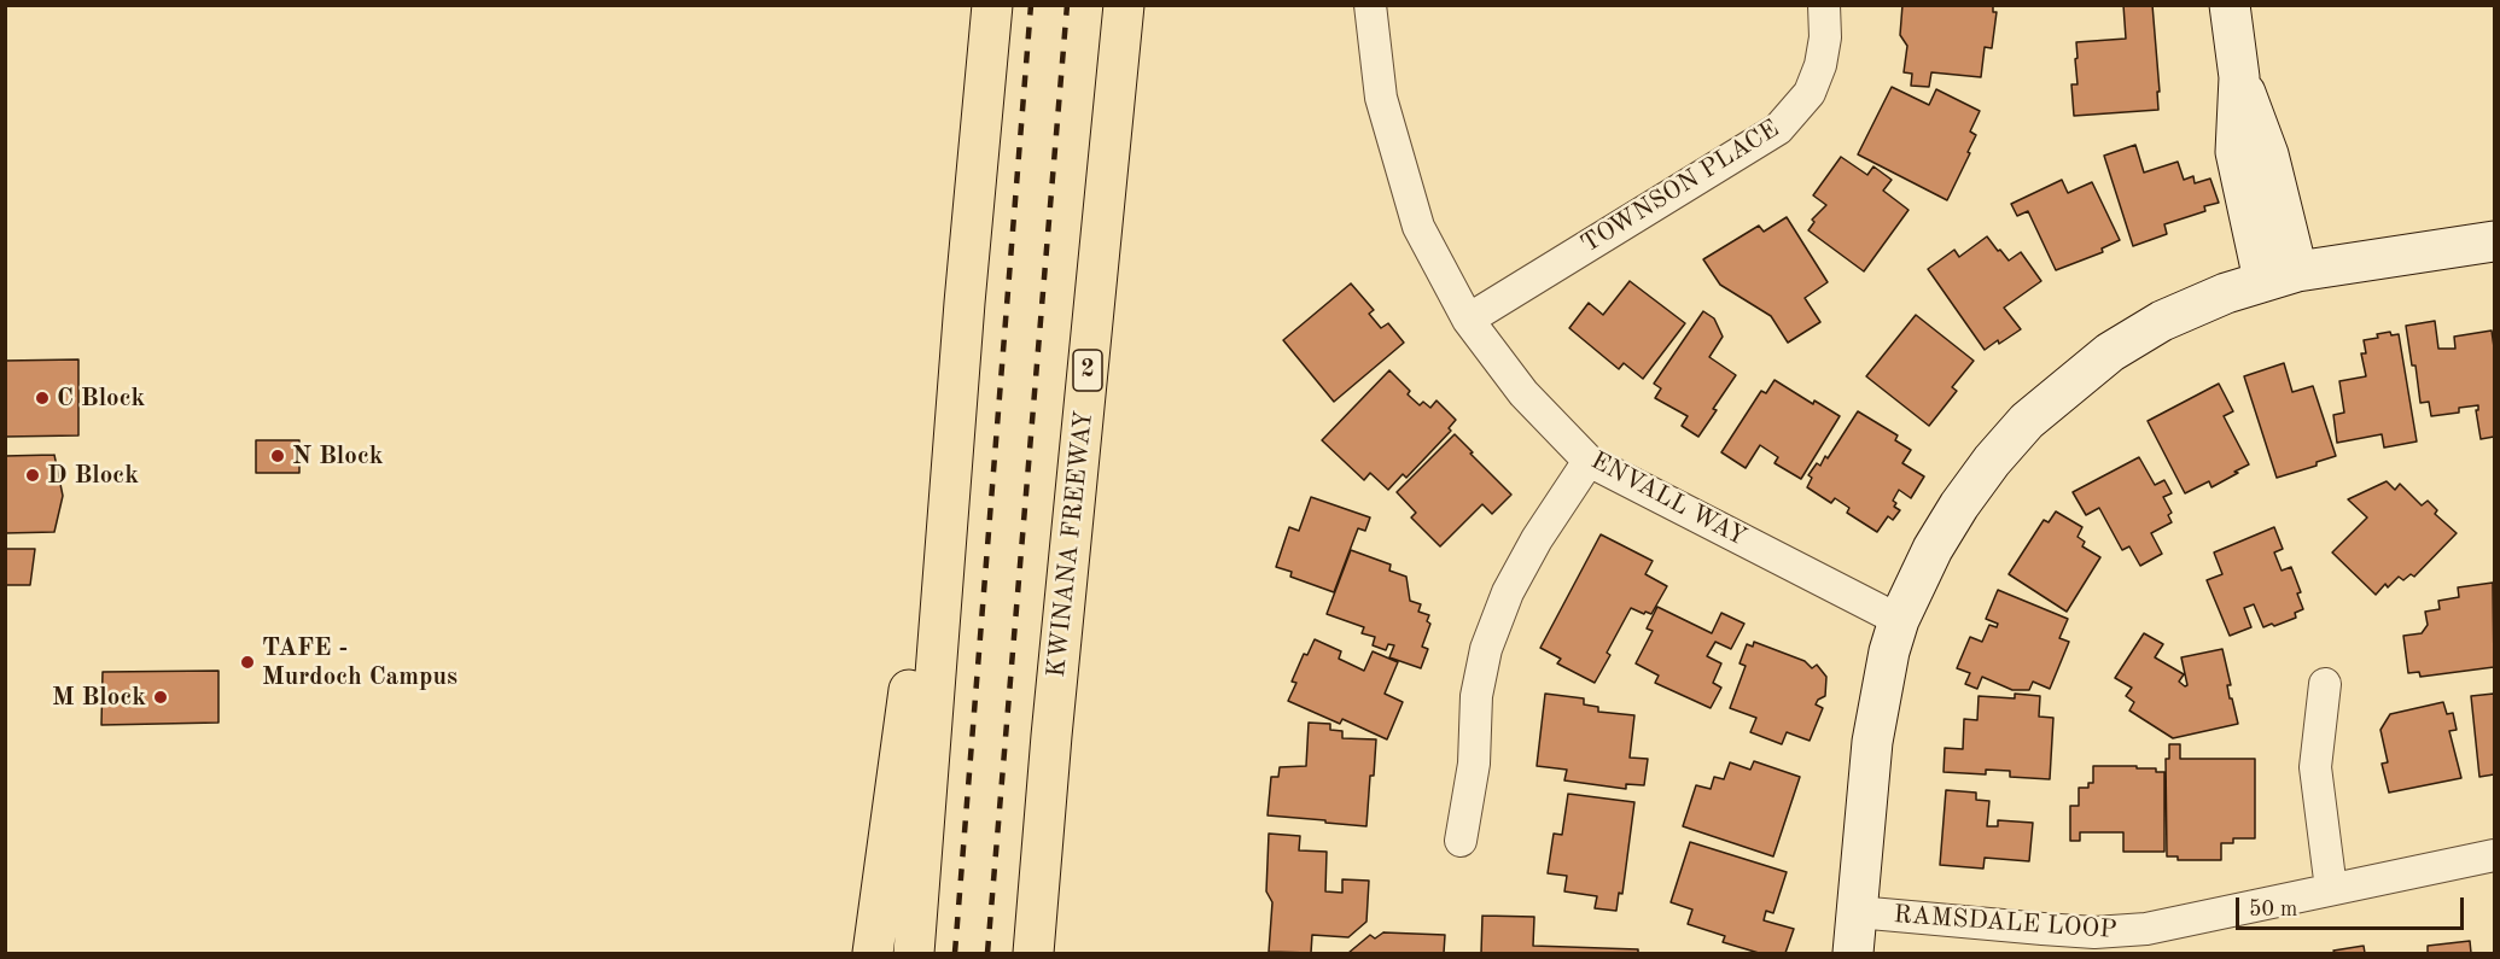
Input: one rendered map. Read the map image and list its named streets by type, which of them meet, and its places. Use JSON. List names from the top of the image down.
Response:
{
  "streets": {
    "highway": ["2", "KWINANA FREEWAY"],
    "street": ["TOWNSON PLACE", "ENVALL WAY", "RAMSDALE LOOP"]
  },
  "crossings": [
    ["TOWNSON PLACE", "ENVALL WAY"]
  ],
  "places": [
    "C Block",
    "N Block",
    "D Block",
    "TAFE - Murdoch Campus",
    "M Block"
  ],
  "scale_bar": "50 m"
}
